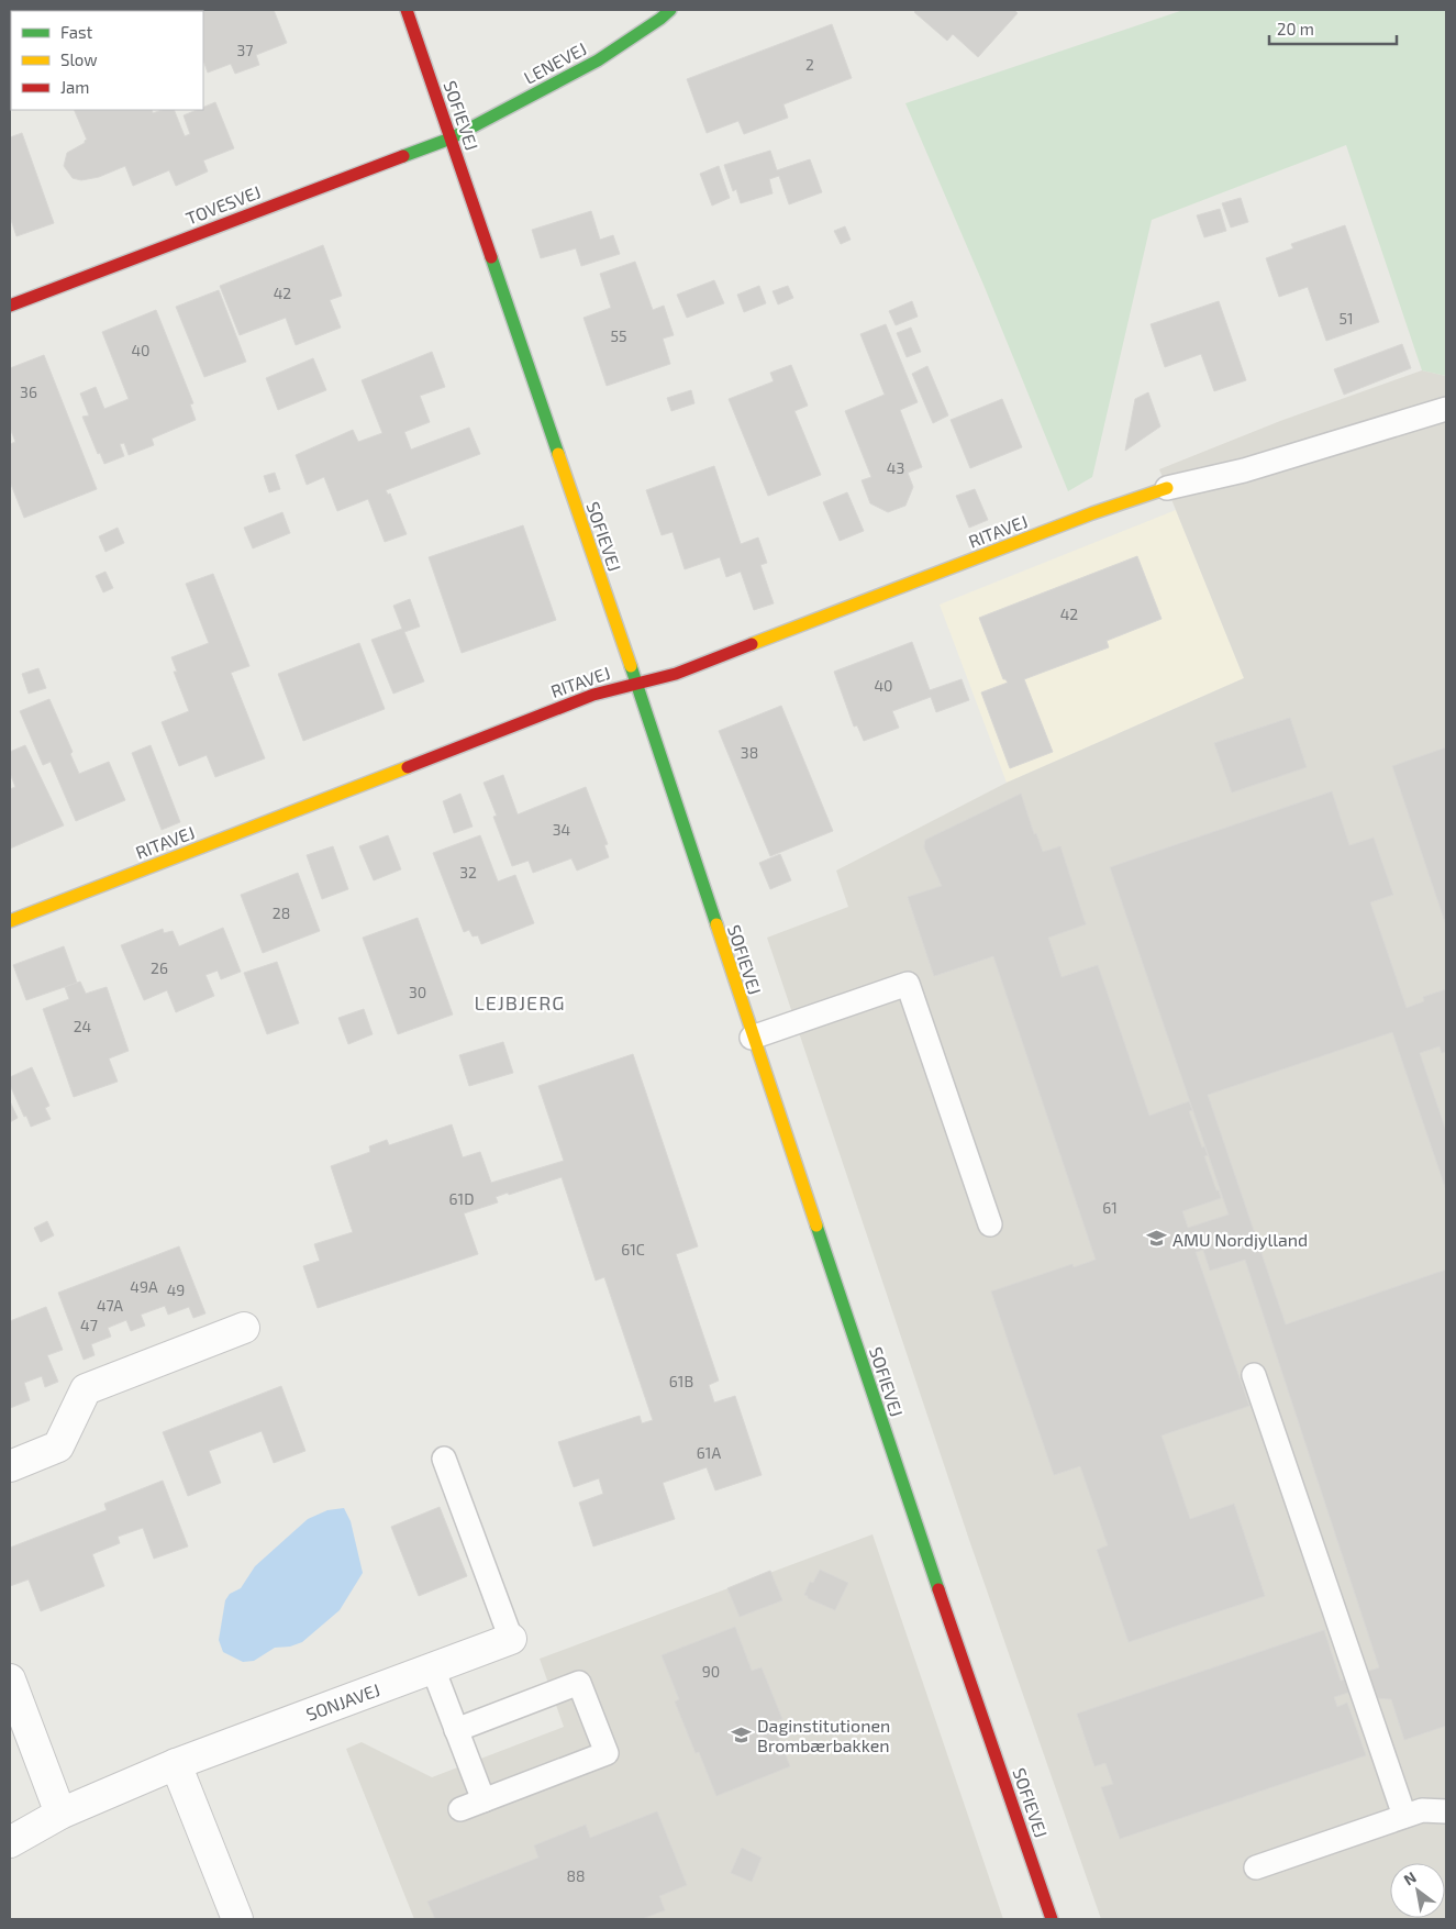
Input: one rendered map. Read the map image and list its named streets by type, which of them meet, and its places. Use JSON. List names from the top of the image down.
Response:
{
  "streets": {
    "street": [
      "LENEVEJ",
      "SOFIEVEJ",
      "TOVESVEJ",
      "RITAVEJ",
      "SONJAVEJ"
    ]
  },
  "crossings": [
    ["LENEVEJ", "SOFIEVEJ"],
    ["LENEVEJ", "TOVESVEJ"],
    ["SOFIEVEJ", "TOVESVEJ"],
    ["SOFIEVEJ", "RITAVEJ"]
  ],
  "districts": ["LEJBJERG"],
  "places": {
    "school or university": ["AMU Nordjylland", "Daginstitutionen Brombærbakken"]
  },
  "house_numbers": [
    "37",
    "2",
    "42",
    "51",
    "55",
    "40",
    "36",
    "43",
    "42",
    "40",
    "38",
    "34",
    "32",
    "28",
    "26",
    "30",
    "24",
    "61D",
    "61",
    "61C",
    "49A",
    "49",
    "47A",
    "47",
    "61B",
    "61A",
    "90",
    "88"
  ],
  "legend": ["Fast", "Slow", "Jam"],
  "scale_bar": "20 m",
  "north": "top left"
}
